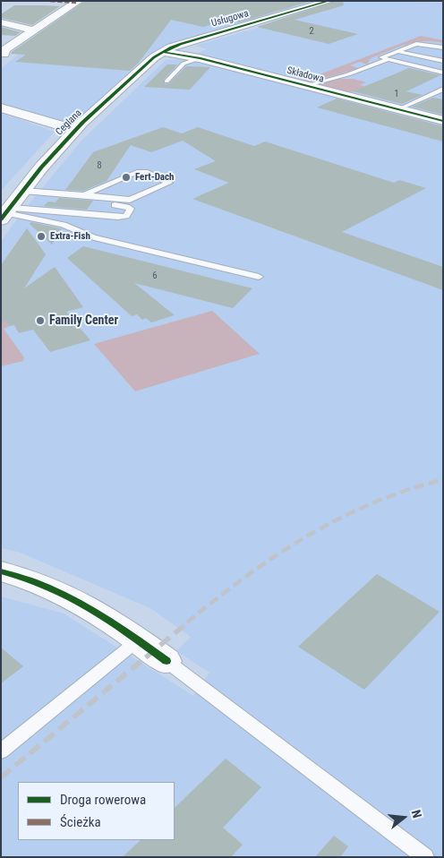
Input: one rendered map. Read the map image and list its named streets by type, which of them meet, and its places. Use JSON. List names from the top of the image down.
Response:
{
  "streets": {
    "street": ["Usługowa", "Składowa", "Ceglana"]
  },
  "crossings": [
    ["Usługowa", "Składowa"],
    ["Usługowa", "Ceglana"],
    ["Składowa", "Ceglana"]
  ],
  "places": ["Fert-Dach", "Extra-Fish", "Family Center"],
  "house_numbers": [
    "2",
    "1",
    "8",
    "6"
  ],
  "legend": ["Droga rowerowa", "Ścieżka"],
  "north": "right"
}
